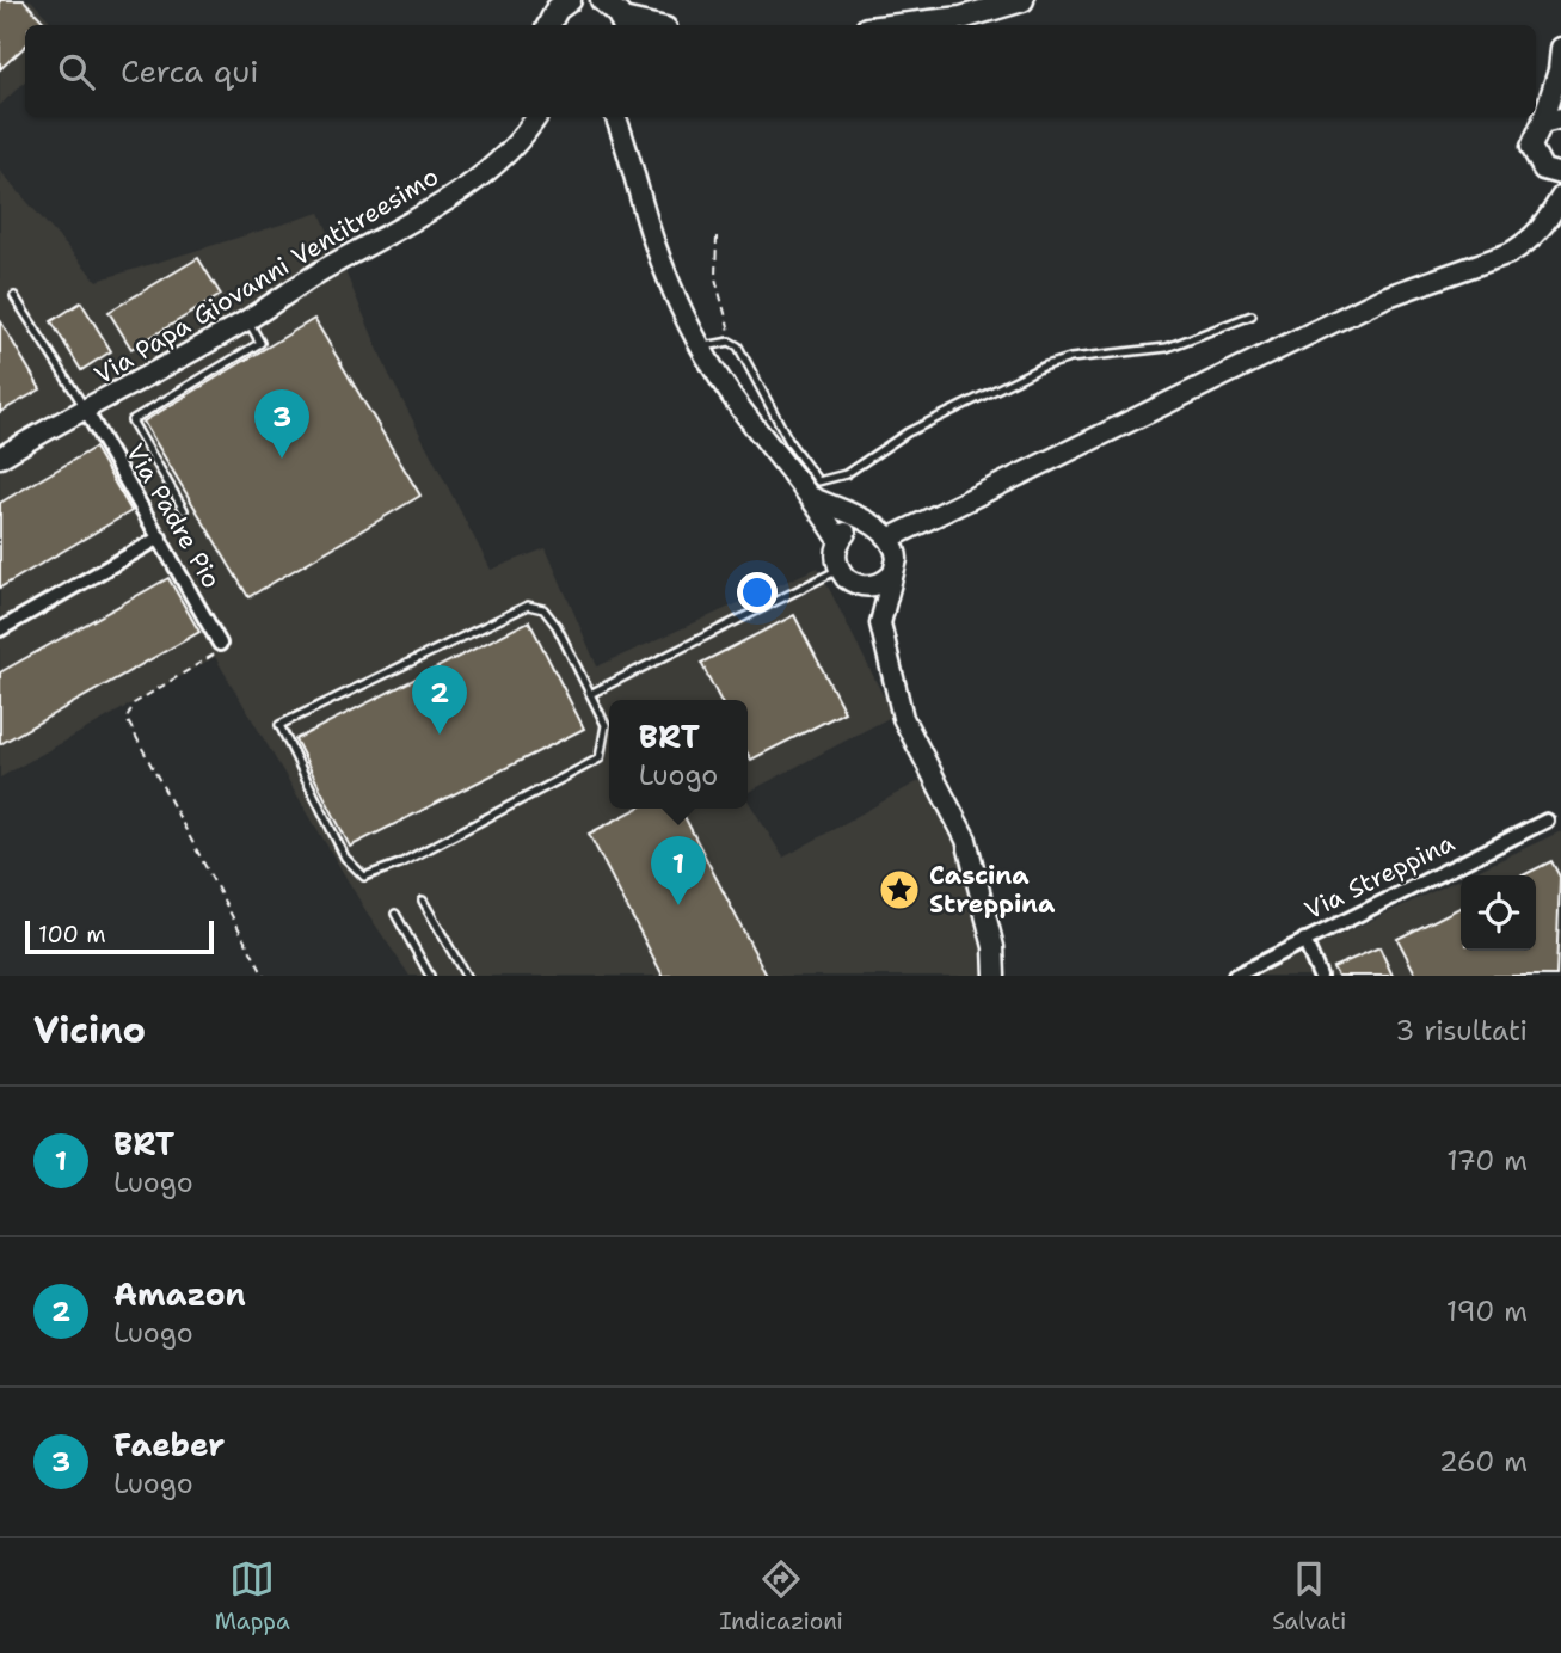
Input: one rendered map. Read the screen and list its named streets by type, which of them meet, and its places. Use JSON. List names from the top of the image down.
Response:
{
  "streets": {
    "street": ["Via Papa Giovanni Ventitreesimo", "Via Padre Pio", "Via Streppina"]
  },
  "crossings": [
    ["Via Papa Giovanni Ventitreesimo", "Via Padre Pio"]
  ],
  "places": {
    "place": ["Cascina Streppina"]
  },
  "scale_bar": "100 m",
  "page": {
    "search": "Cerca qui",
    "pins": ["3", "2", "1"],
    "popup": ["BRT", "Luogo"],
    "scale": "100 m",
    "heading": ["Vicino", "3 risultati"],
    "list": [
      {
        "mark": "1",
        "name": "BRT",
        "note": "Luogo",
        "value": "170 m"
      },
      {
        "mark": "2",
        "name": "Amazon",
        "note": "Luogo",
        "value": "190 m"
      },
      {
        "mark": "3",
        "name": "Faeber",
        "note": "Luogo",
        "value": "260 m"
      }
    ],
    "nav": ["Mappa", "Indicazioni", "Salvati"]
  }
}
